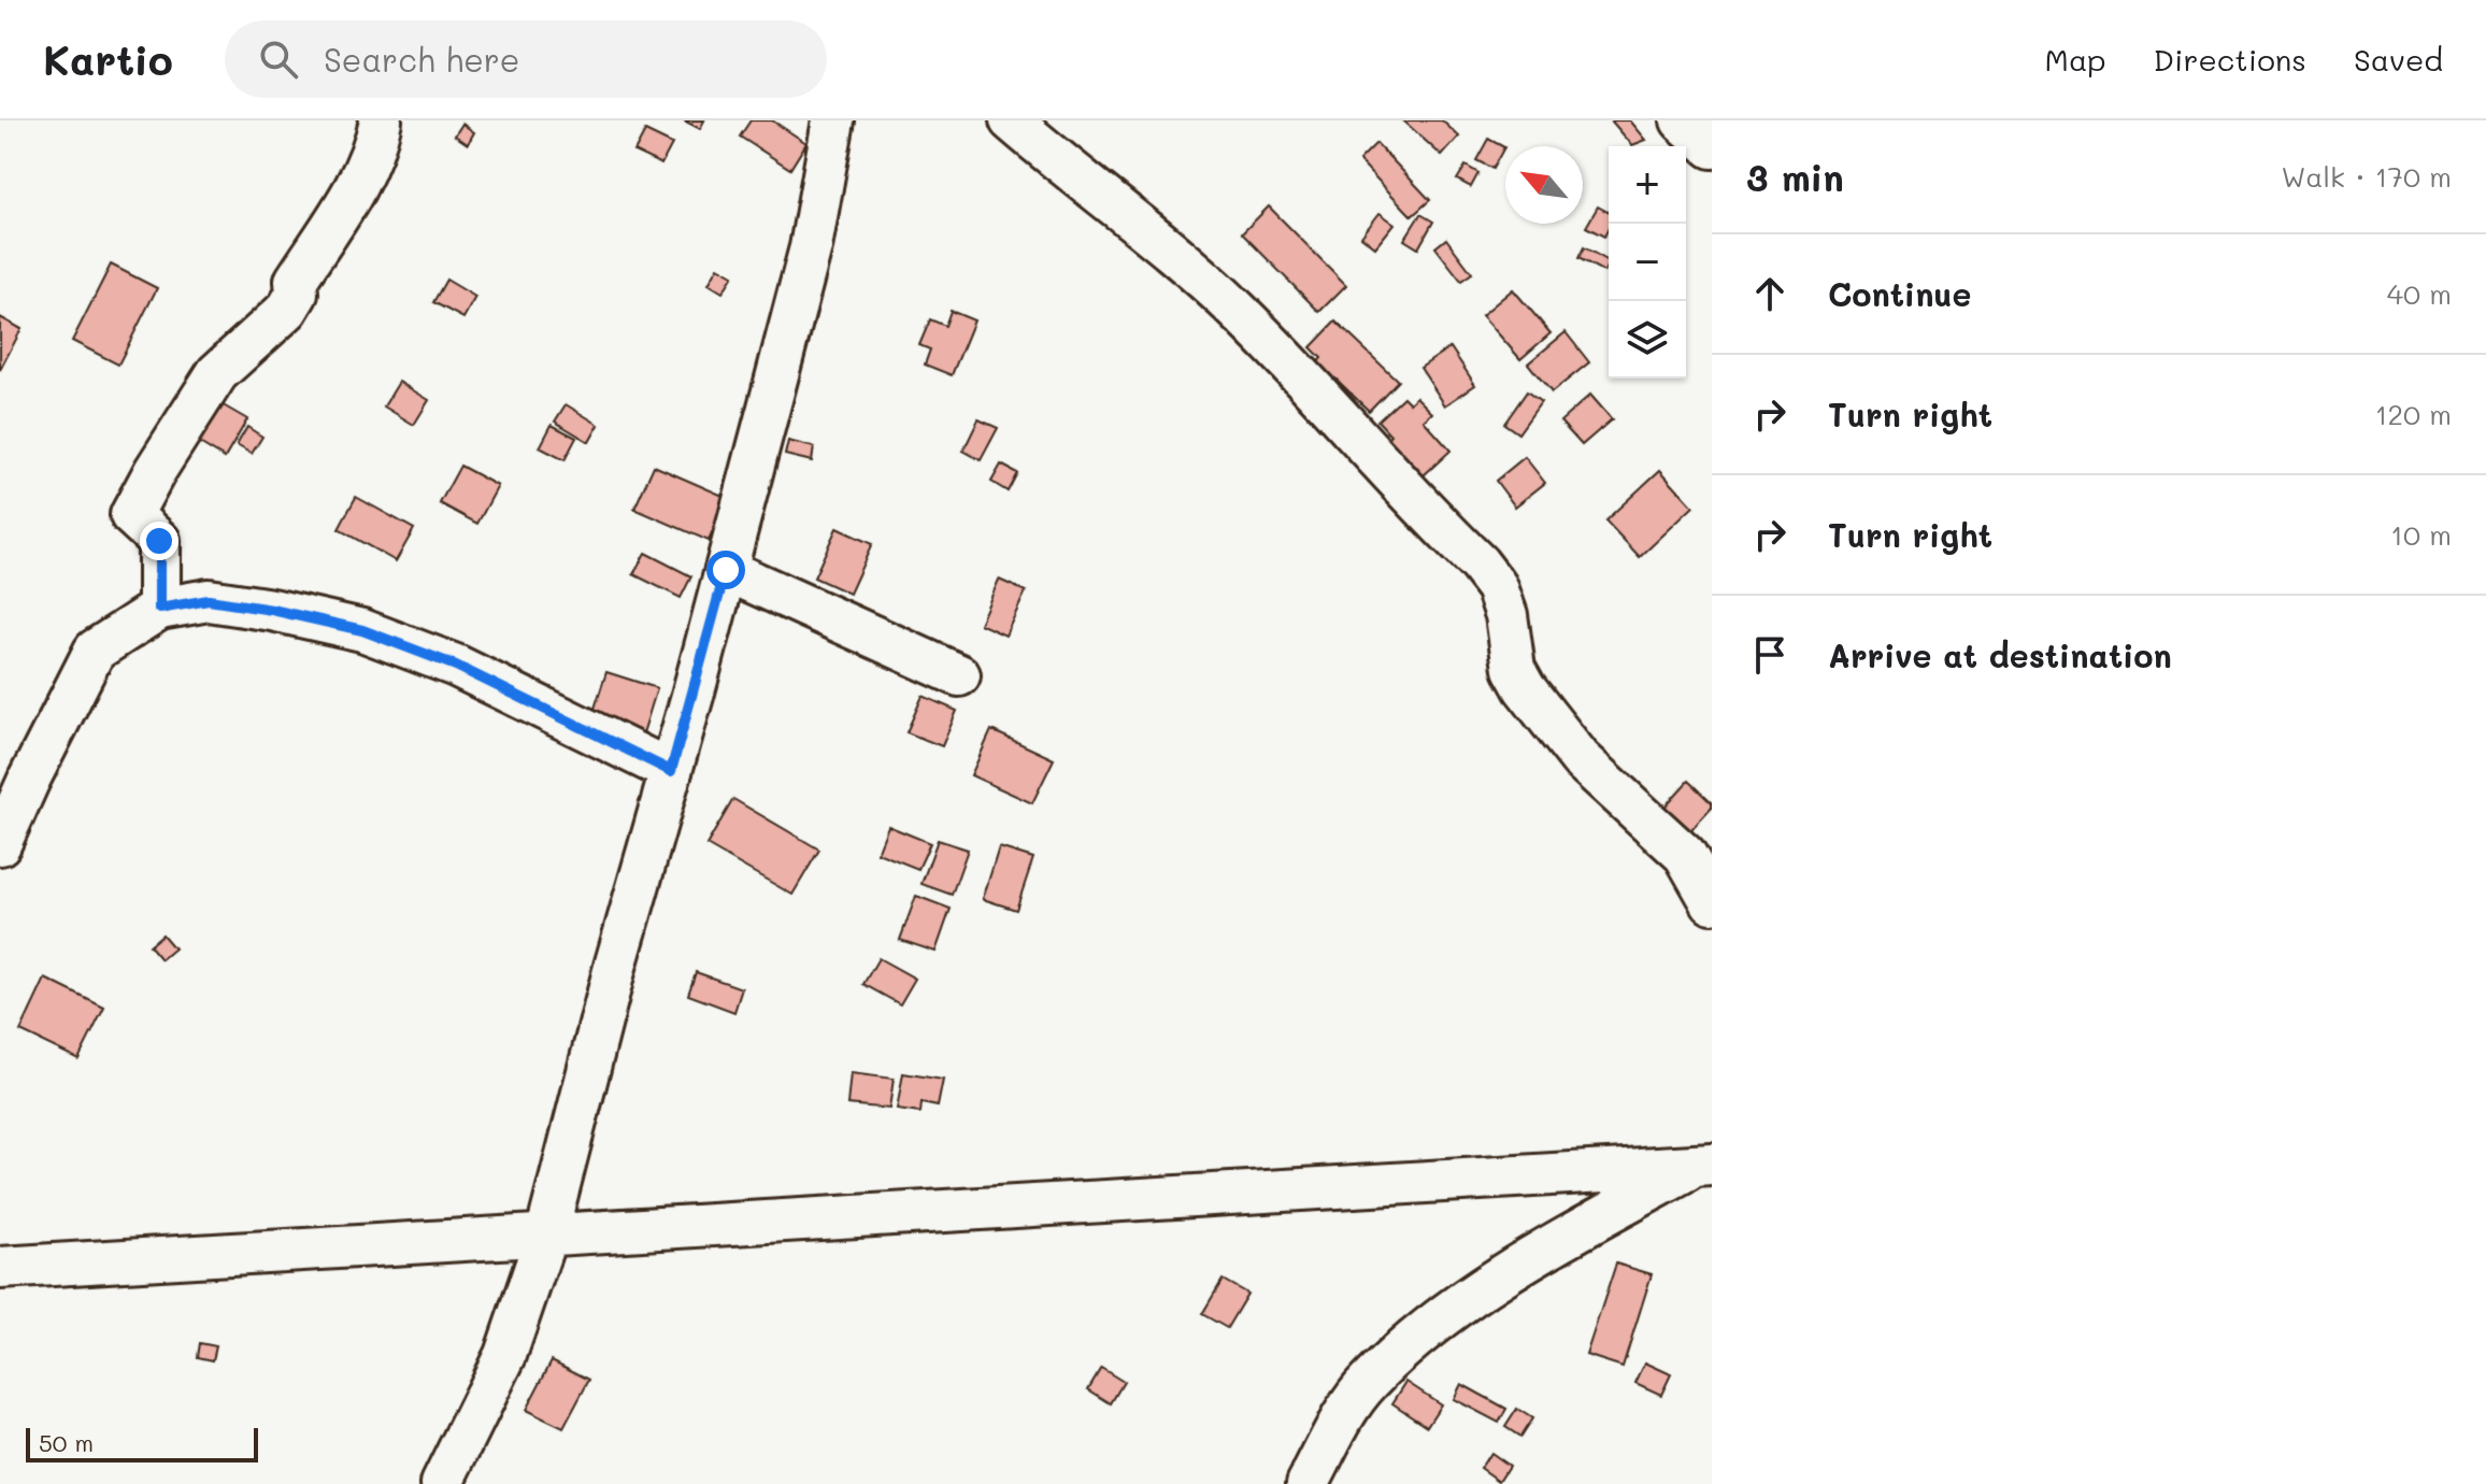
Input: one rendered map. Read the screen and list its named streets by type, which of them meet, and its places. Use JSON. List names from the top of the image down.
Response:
{
  "scale_bar": "50 m",
  "north": "top left",
  "page": {
    "header": "Kartio",
    "search": "Search here",
    "nav": ["Map", "Directions", "Saved"],
    "heading": ["3 min", "Walk · 170 m"],
    "map_buttons": ["+", "−"],
    "list": [
      ["Continue", "40 m"],
      ["Turn right", "120 m"],
      ["Turn right", "10 m"],
      "Arrive at destination"
    ],
    "scale": "50 m"
  }
}
